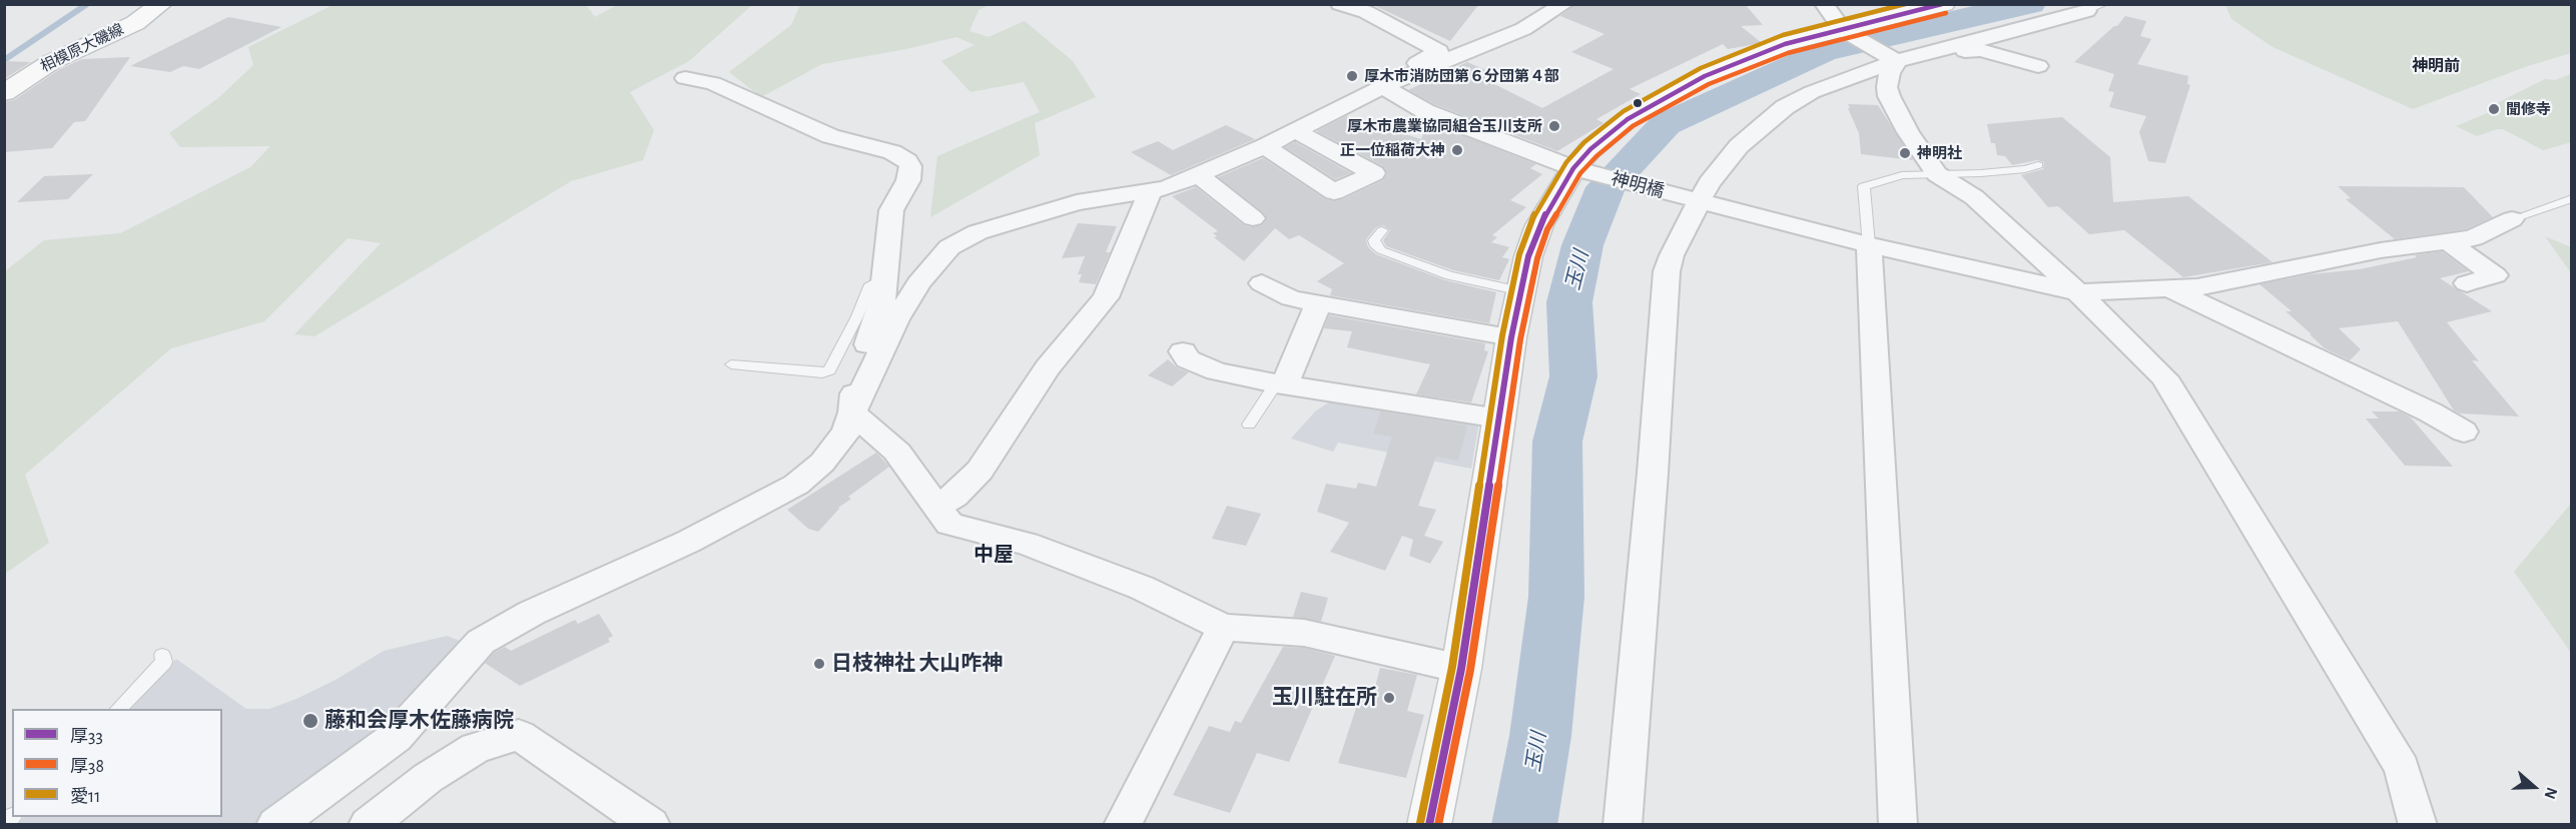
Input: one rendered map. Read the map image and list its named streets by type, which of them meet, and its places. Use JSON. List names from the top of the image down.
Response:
{
  "streets": {
    "street": ["相模原大磯線", "神明橋"]
  },
  "districts": ["神明前", "中屋"],
  "water": ["玉川"],
  "places": [
    "厚木市消防団第６分団第４部",
    "聞修寺",
    "厚木市農業協同組合玉川支所",
    "正一位稲荷大神",
    "神明社",
    "日枝神社 大山咋神",
    "玉川駐在所",
    "藤和会厚木佐藤病院"
  ],
  "lines": ["transit line 厚33", "transit line 愛11", "transit line 厚38"],
  "legend": ["厚33", "厚38", "愛11"],
  "north": "right"
}
